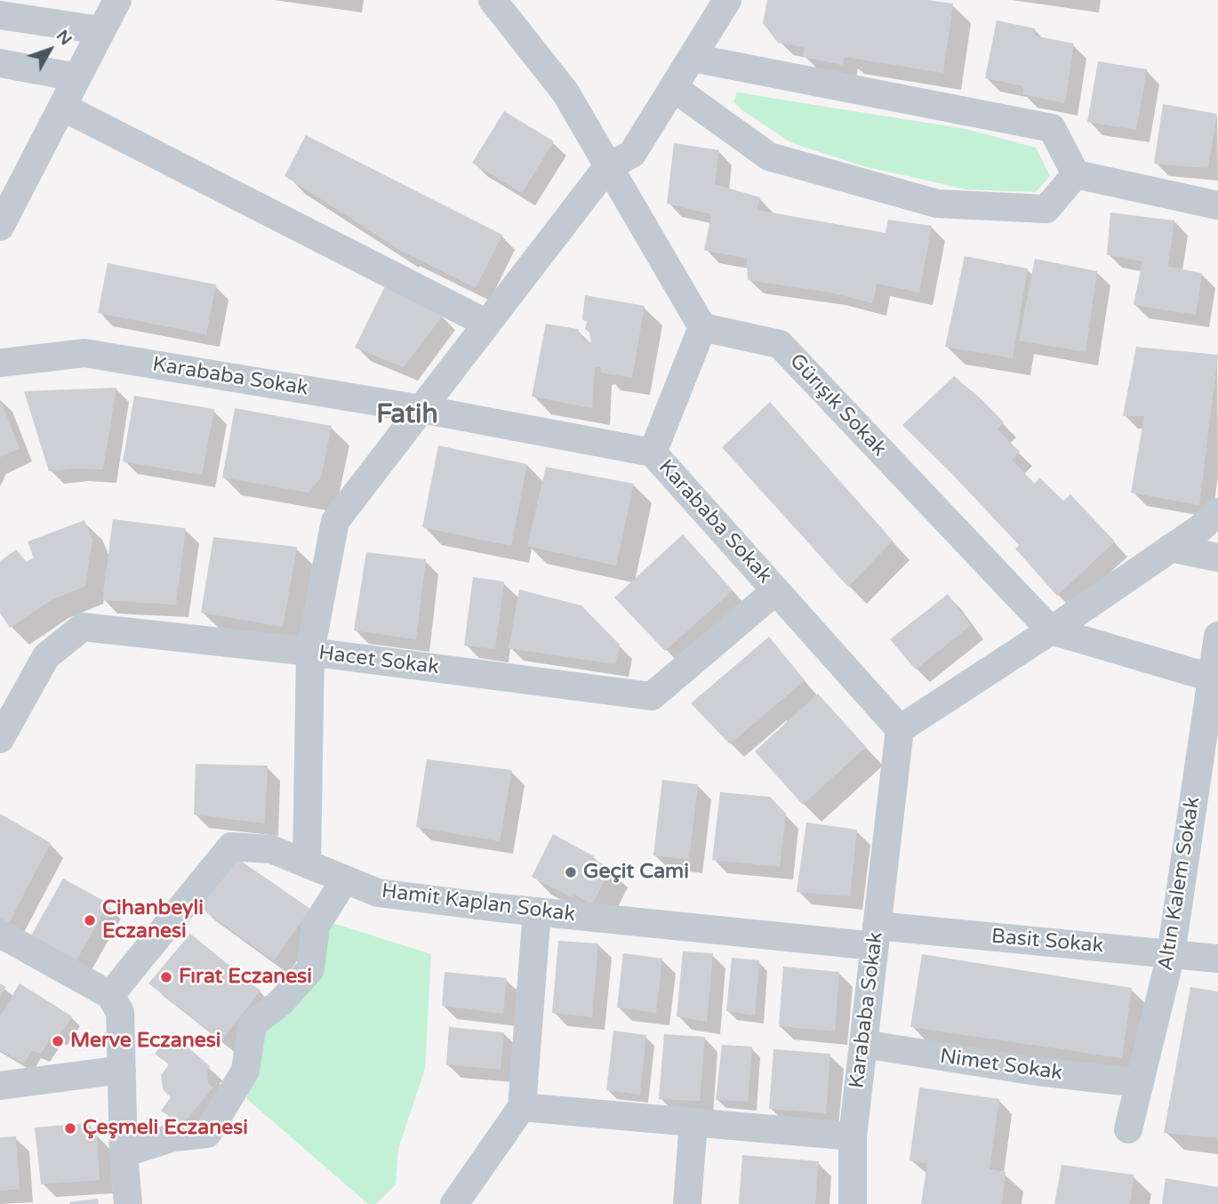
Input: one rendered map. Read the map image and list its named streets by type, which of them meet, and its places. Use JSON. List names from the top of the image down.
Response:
{
  "streets": {
    "street": [
      "Karababa Sokak",
      "Gürışık Sokak",
      "Hacet Sokak",
      "Altın Kalem Sokak",
      "Hamit Kaplan Sokak",
      "Basit Sokak",
      "Nimet Sokak"
    ]
  },
  "crossings": [
    ["Karababa Sokak", "Hacet Sokak"],
    ["Karababa Sokak", "Hamit Kaplan Sokak"],
    ["Karababa Sokak", "Basit Sokak"],
    ["Karababa Sokak", "Nimet Sokak"],
    ["Altın Kalem Sokak", "Basit Sokak"],
    ["Altın Kalem Sokak", "Nimet Sokak"],
    ["Hamit Kaplan Sokak", "Basit Sokak"]
  ],
  "districts": ["Fatih"],
  "places": [
    "Geçit Cami",
    "Cihanbeyli Eczanesi",
    "Fırat Eczanesi",
    "Merve Eczanesi",
    "Çeşmeli Eczanesi"
  ],
  "north": "top right"
}
